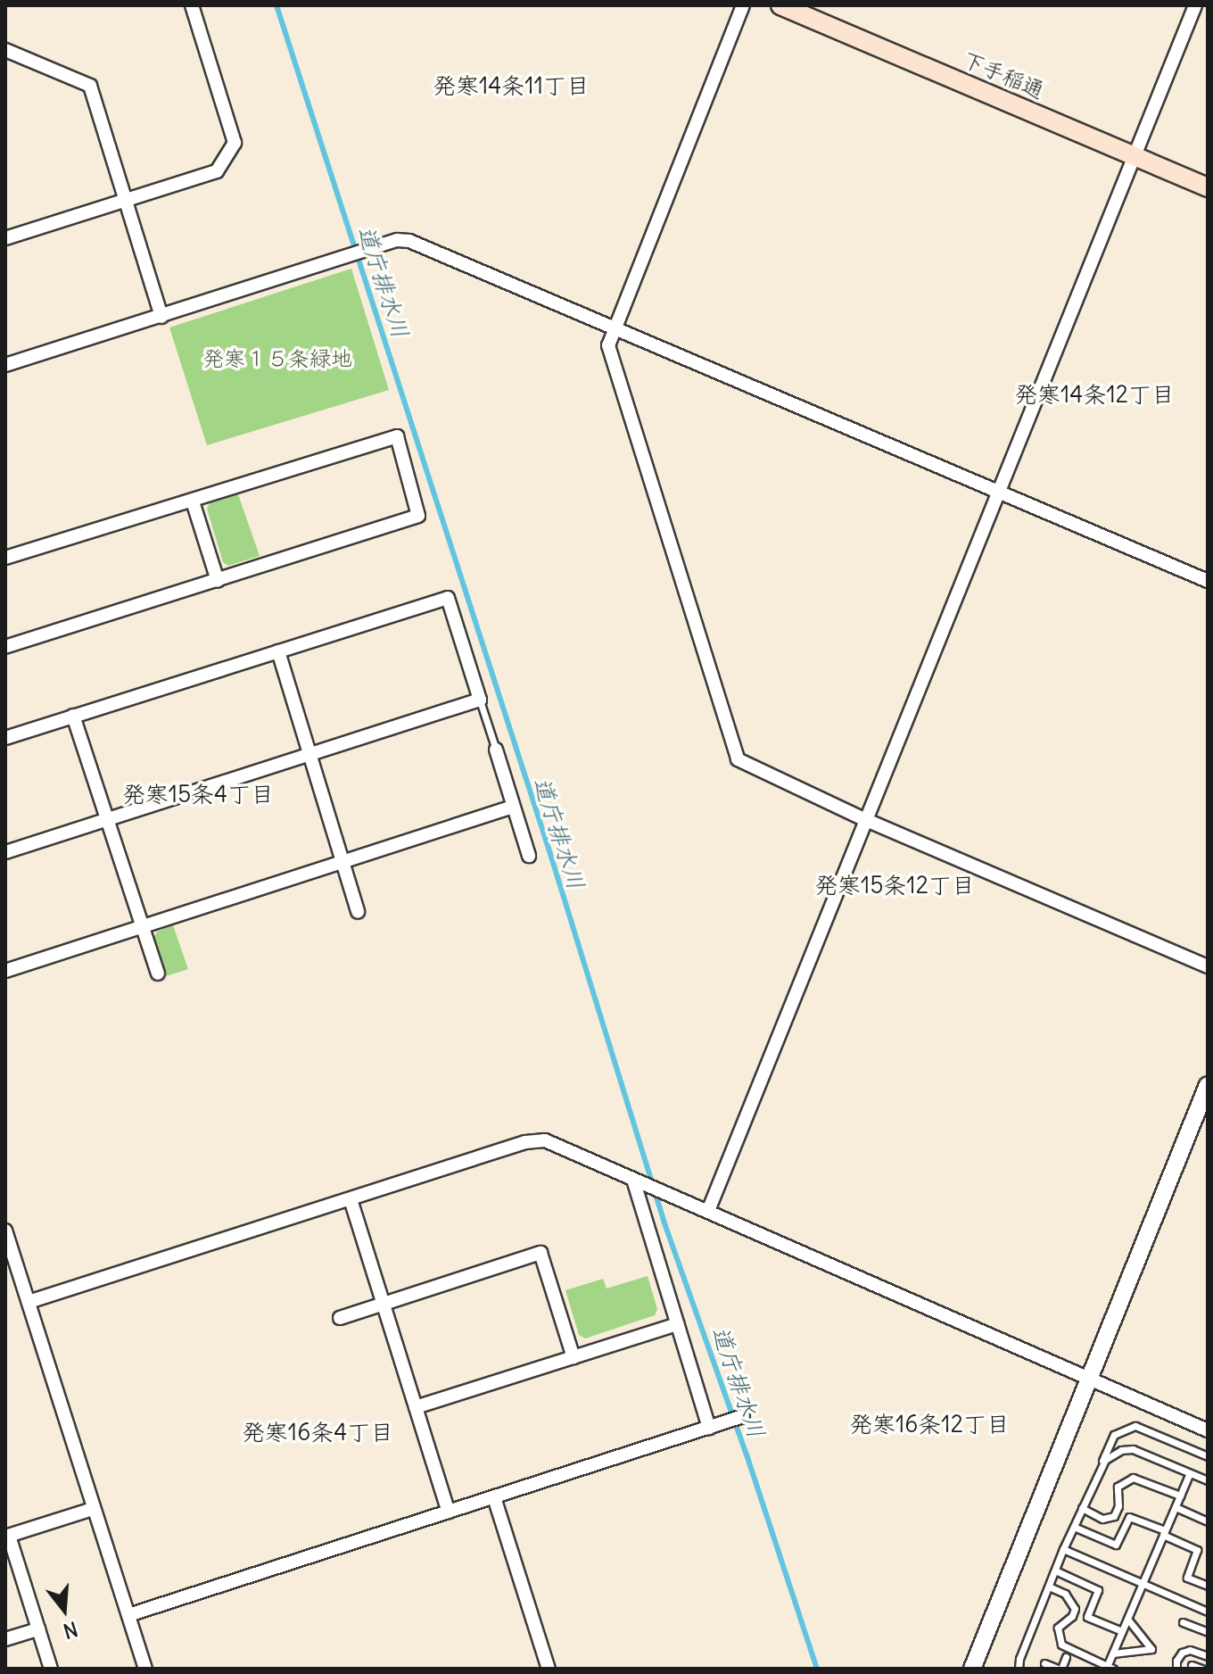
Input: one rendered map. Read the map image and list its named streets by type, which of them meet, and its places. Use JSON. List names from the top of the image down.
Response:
{
  "streets": {
    "main road": ["下手稲通"]
  },
  "districts": [
    "発寒14条11丁目",
    "発寒14条12丁目",
    "発寒15条4丁目",
    "発寒15条12丁目",
    "発寒16条12丁目",
    "発寒16条4丁目"
  ],
  "water": ["道庁排水川"],
  "parks": ["発寒１５条緑地"],
  "north": "bottom"
}
